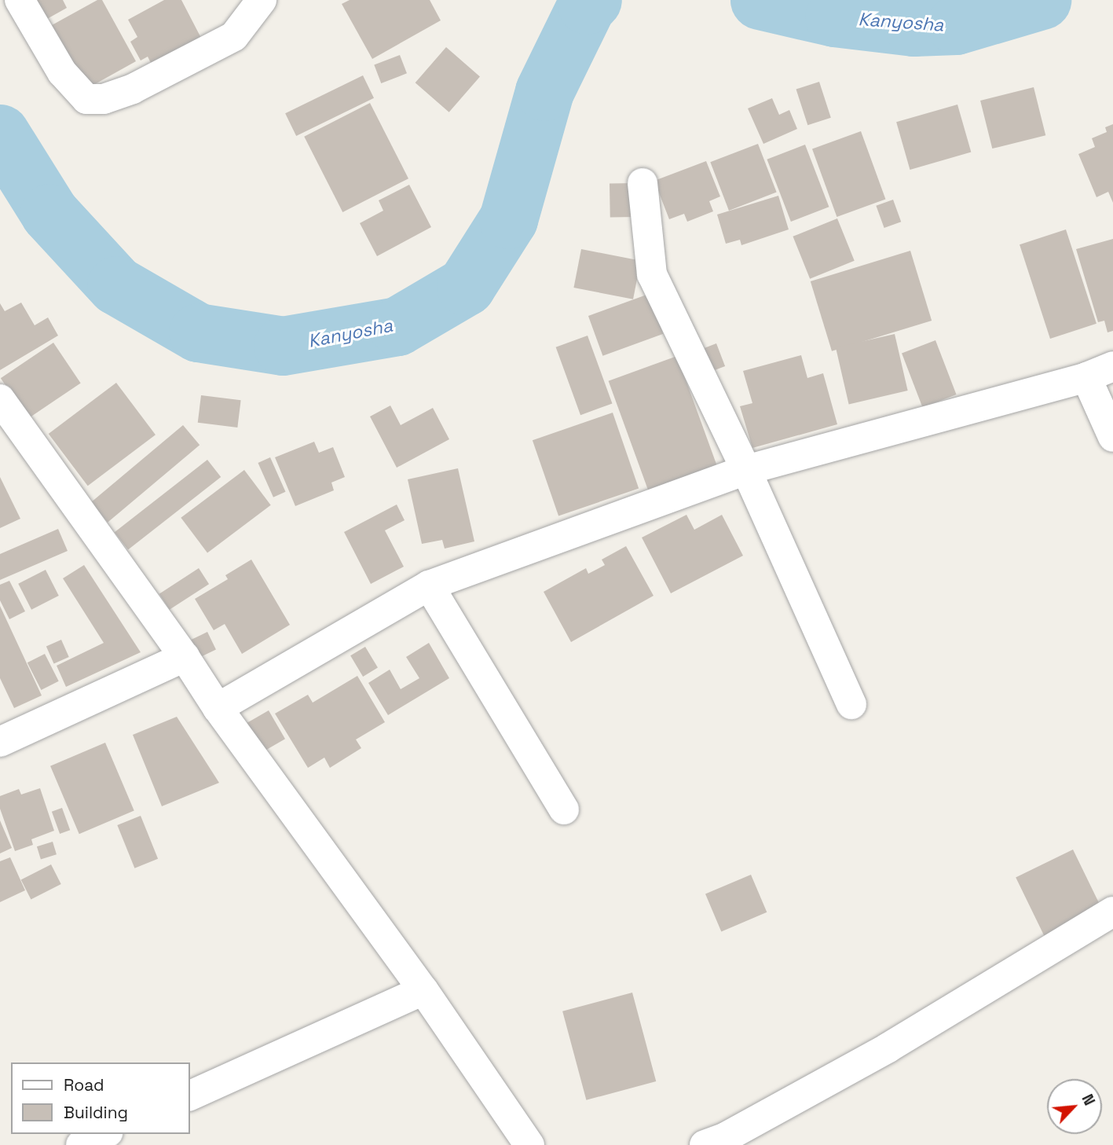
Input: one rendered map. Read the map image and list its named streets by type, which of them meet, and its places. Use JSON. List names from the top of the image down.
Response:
{
  "water": ["Kanyosha"],
  "legend": ["Road", "Building"],
  "north": "top right"
}
